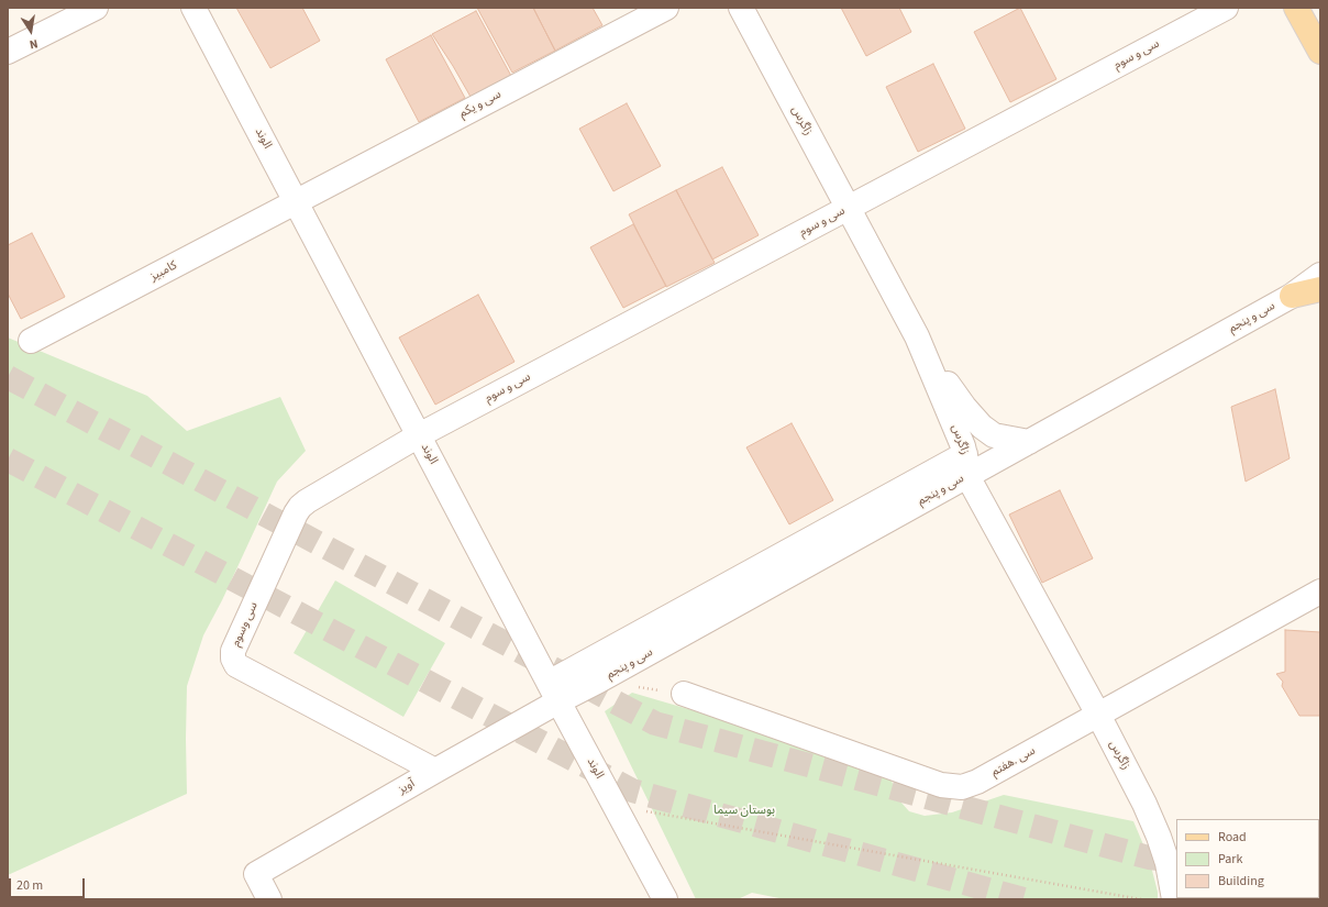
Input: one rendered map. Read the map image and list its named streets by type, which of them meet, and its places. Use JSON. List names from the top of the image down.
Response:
{
  "streets": {
    "street": [
      "سی و سوم",
      "سی و یکم",
      "زاگرس",
      "الوند",
      "کامبیز",
      "سی و پنجم",
      "سی وسوم",
      "سی .هفتم",
      "آویز"
    ]
  },
  "crossings": [
    ["سی و سوم", "زاگرس"],
    ["سی و سوم", "الوند"],
    ["سی و سوم", "سی وسوم"],
    ["سی و یکم", "الوند"],
    ["سی و یکم", "کامبیز"],
    ["زاگرس", "سی و پنجم"],
    ["زاگرس", "سی .هفتم"],
    ["الوند", "کامبیز"],
    ["الوند", "سی و پنجم"],
    ["الوند", "سی وسوم"],
    ["الوند", "آویز"],
    ["سی و پنجم", "آویز"],
    ["سی وسوم", "آویز"]
  ],
  "parks": ["بوستان سیما"],
  "legend": ["Road", "Park", "Building"],
  "scale_bar": "20 m",
  "north": "bottom"
}
